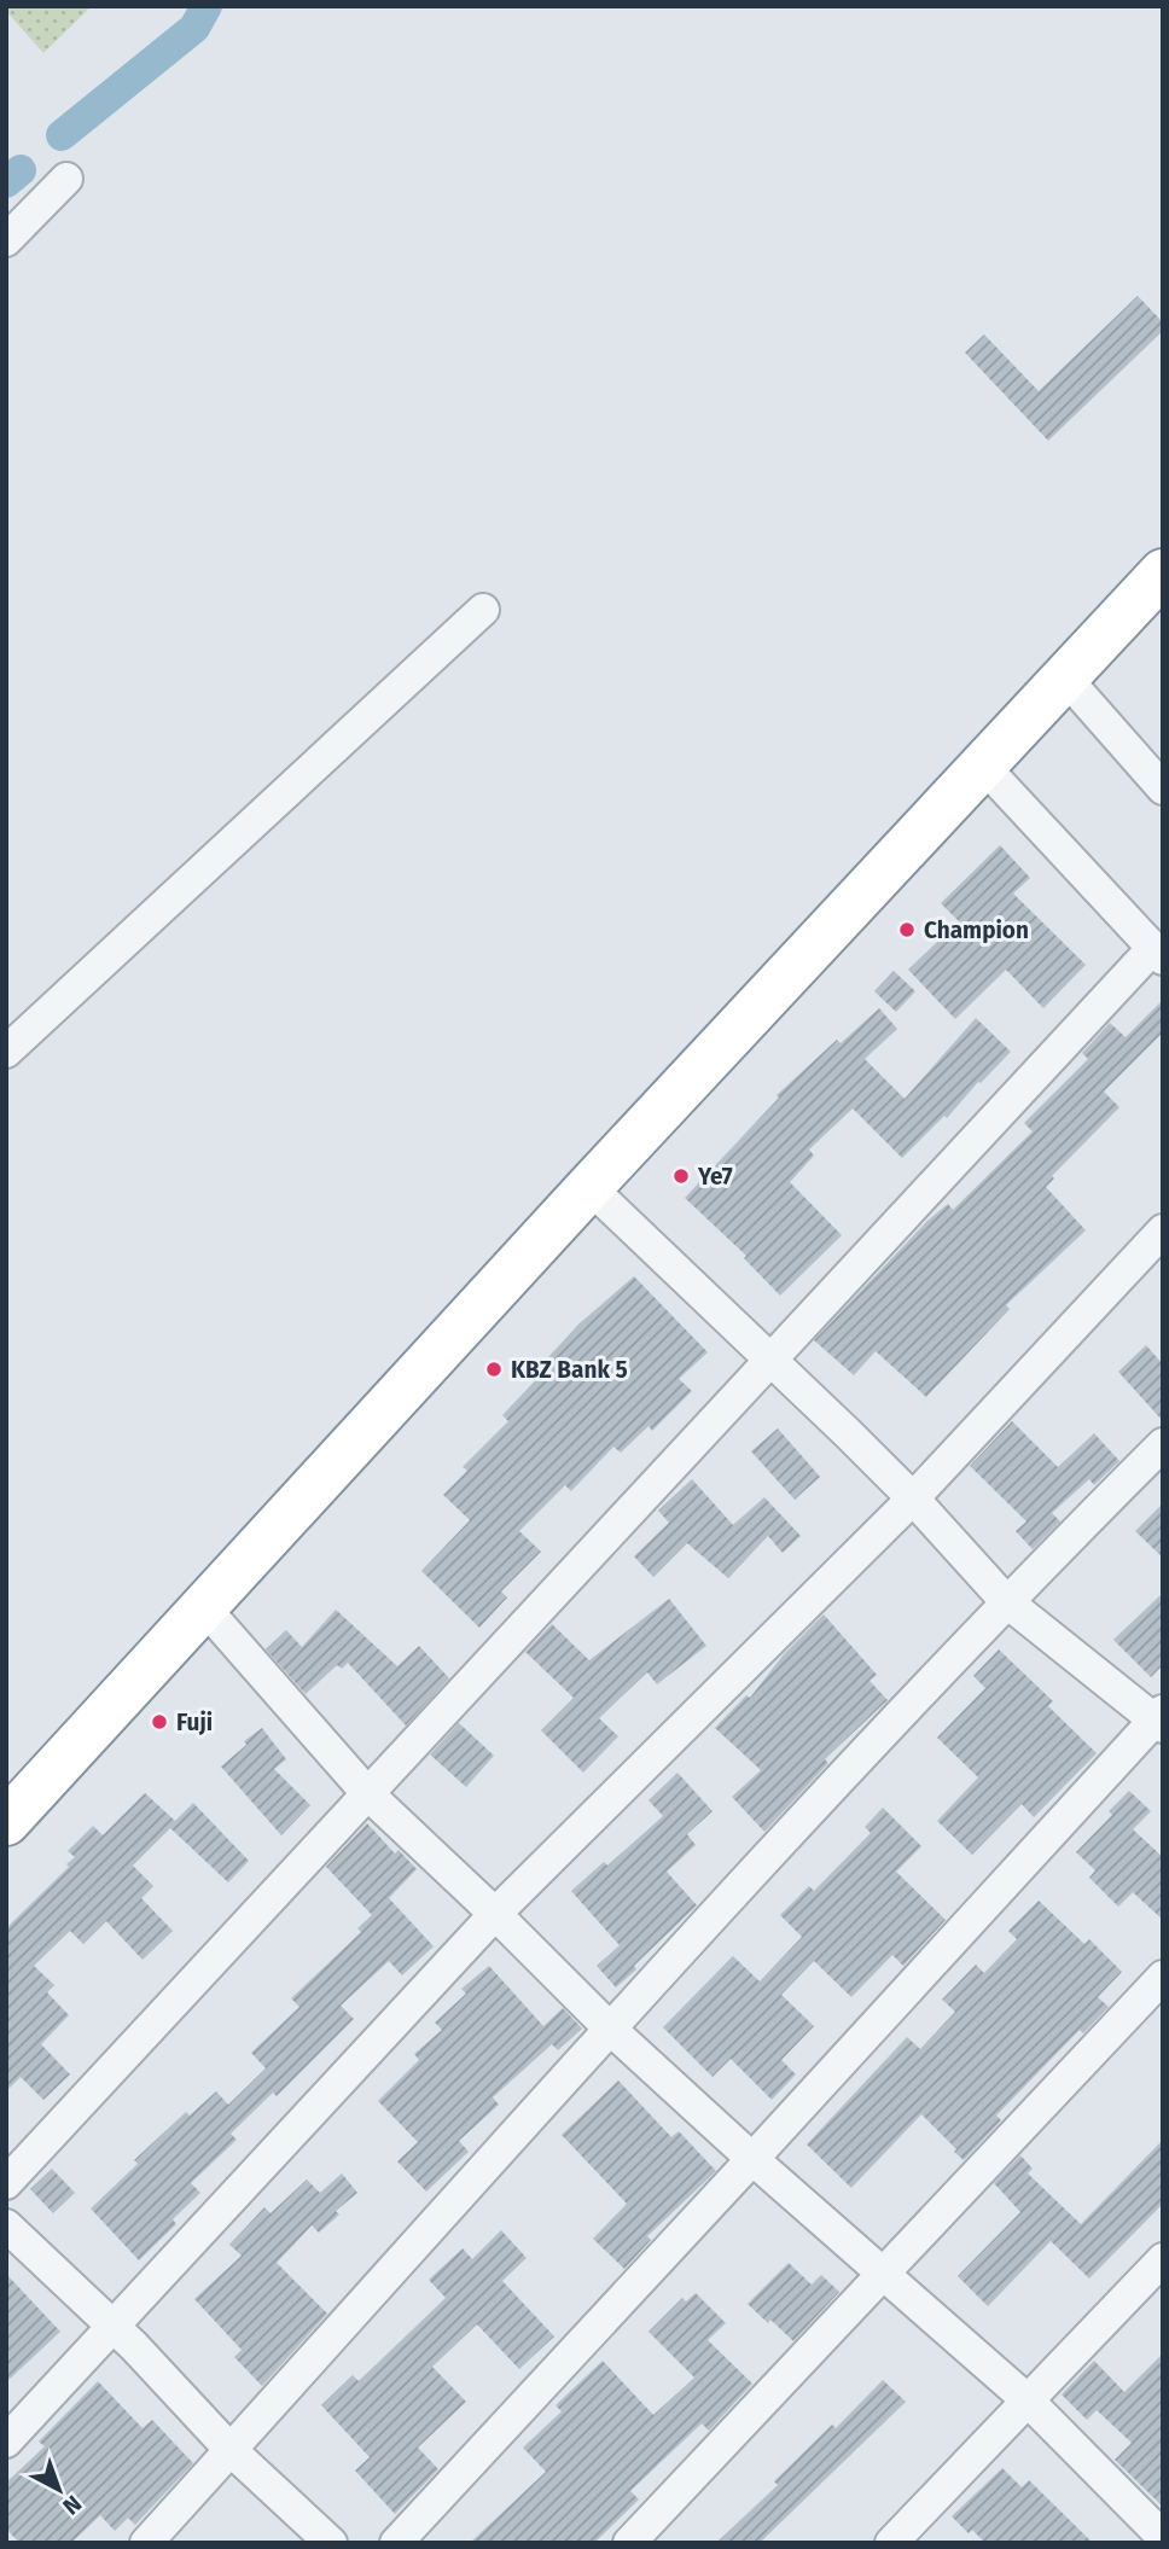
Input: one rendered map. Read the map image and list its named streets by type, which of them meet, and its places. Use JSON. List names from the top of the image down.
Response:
{
  "places": [
    "Champion",
    "Ye7",
    "KBZ Bank 5",
    "Fuji"
  ],
  "north": "bottom right"
}
